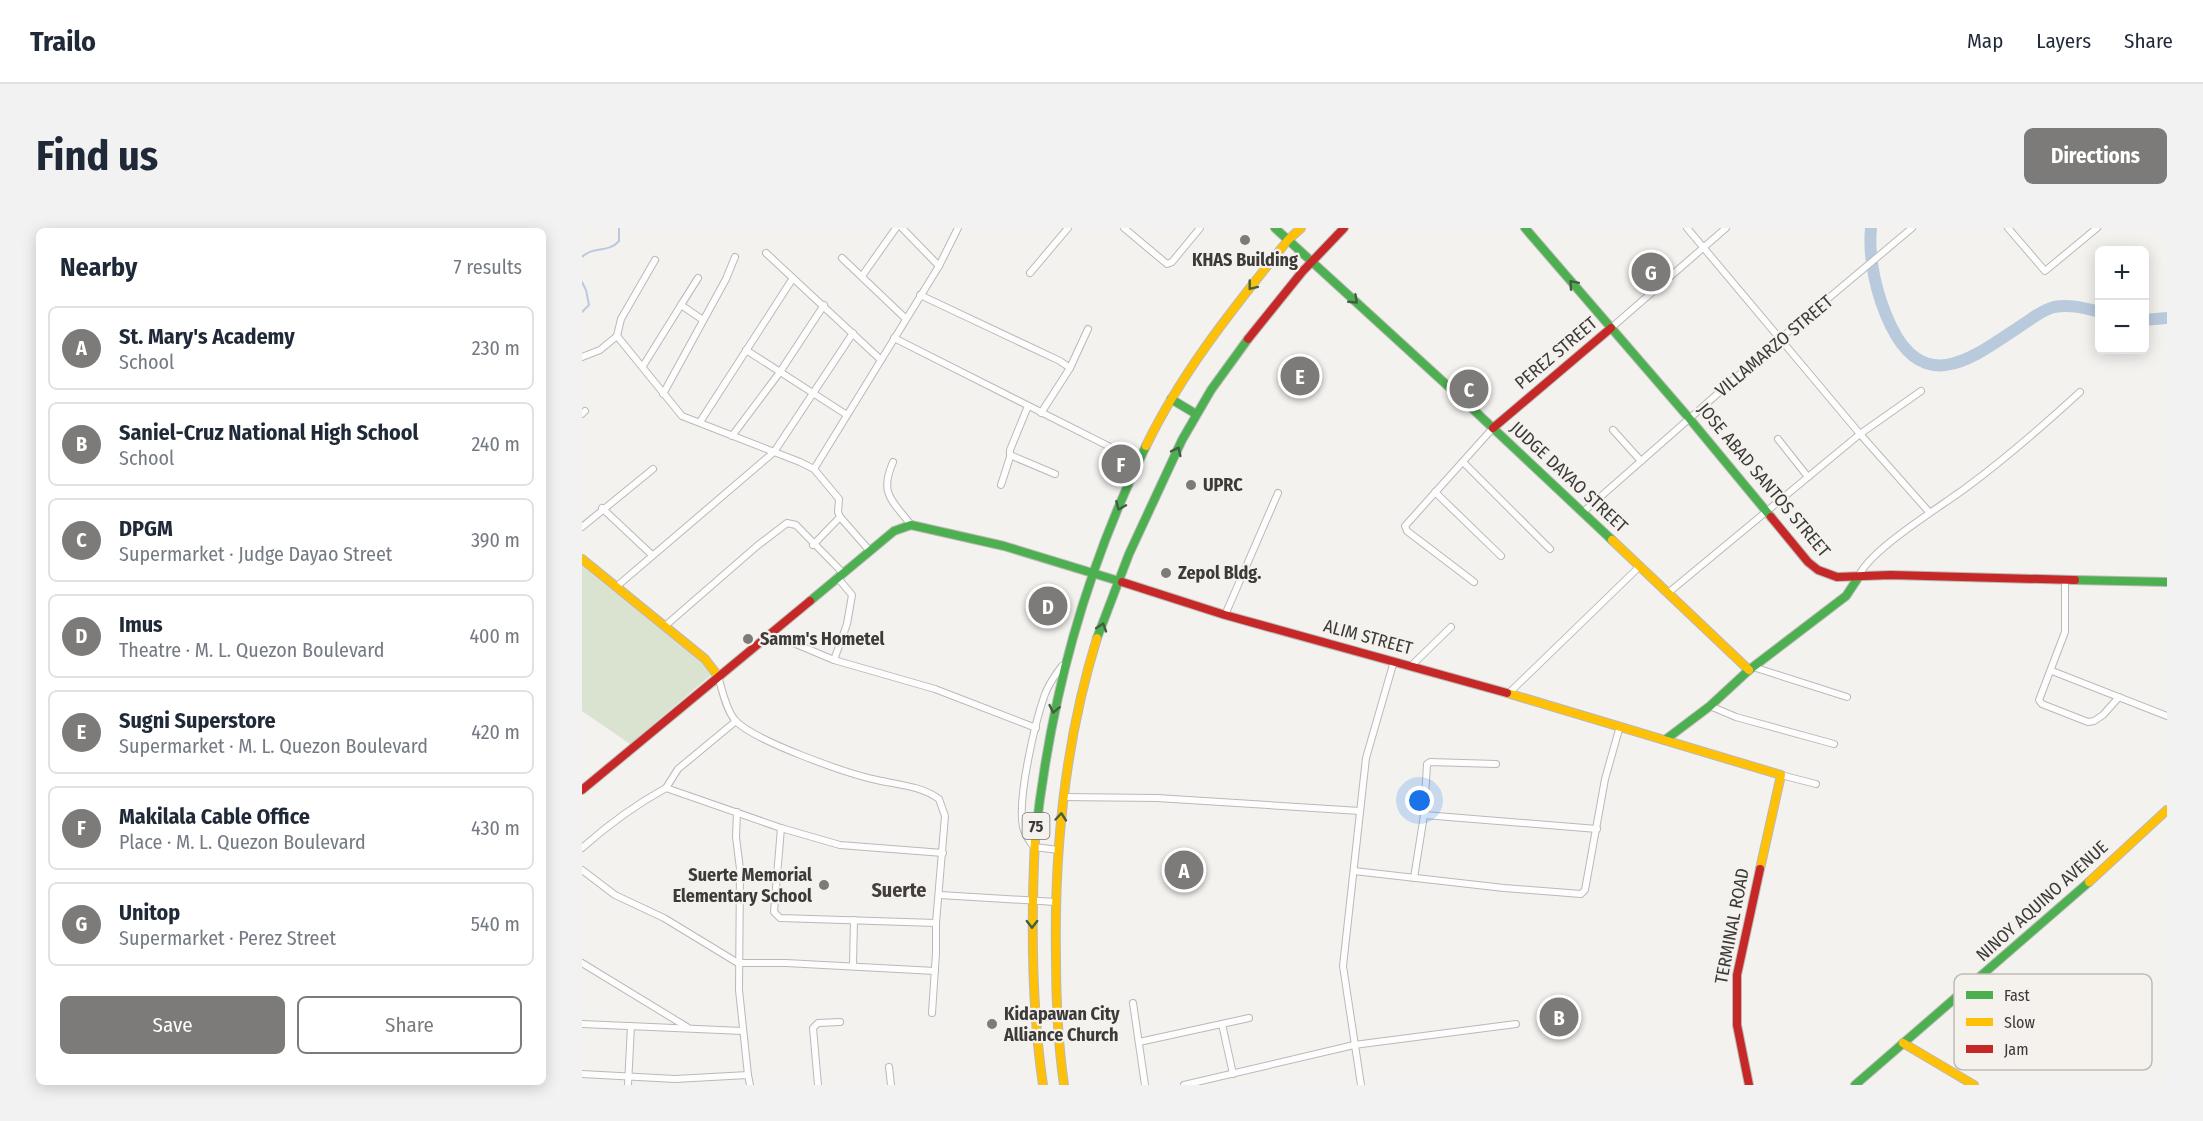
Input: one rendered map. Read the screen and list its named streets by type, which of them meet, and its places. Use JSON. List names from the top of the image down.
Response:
{
  "streets": {
    "main road": [
      "PEREZ STREET",
      "JUDGE DAYAO STREET",
      "JOSE ABAD SANTOS STREET",
      "ALIM STREET",
      "75",
      "NINOY AQUINO AVENUE",
      "TERMINAL ROAD"
    ],
    "street": ["VILLAMARZO STREET"]
  },
  "crossings": [
    ["VILLAMARZO STREET", "JUDGE DAYAO STREET"],
    ["VILLAMARZO STREET", "JOSE ABAD SANTOS STREET"],
    ["PEREZ STREET", "JUDGE DAYAO STREET"],
    ["PEREZ STREET", "JOSE ABAD SANTOS STREET"],
    ["JUDGE DAYAO STREET", "75"],
    ["ALIM STREET", "75"],
    ["ALIM STREET", "TERMINAL ROAD"]
  ],
  "one_way": ["JUDGE DAYAO STREET"],
  "districts": ["Suerte"],
  "places": [
    "KHAS Building",
    "UPRC",
    "Zepol Bldg.",
    "Samm's Hometel",
    "Suerte Memorial Elementary School",
    "Kidapawan City Alliance Church"
  ],
  "legend": ["Fast", "Slow", "Jam"],
  "page": {
    "header": "Trailo",
    "nav": ["Map", "Layers", "Share"],
    "buttons": [
      "Directions",
      ["Save", "Share"]
    ],
    "title": "Find us",
    "heading": ["Nearby", "7 results"],
    "map_buttons": ["+", "−"],
    "pins": [
      "G",
      "E",
      "C",
      "F",
      "D",
      "A",
      "B"
    ],
    "list": [
      {
        "mark": "A",
        "name": "St. Mary's Academy",
        "note": "School",
        "value": "230 m"
      },
      {
        "mark": "B",
        "name": "Saniel-Cruz National High School",
        "note": "School",
        "value": "240 m"
      },
      {
        "mark": "C",
        "name": "DPGM",
        "note": "Supermarket · Judge Dayao Street",
        "value": "390 m"
      },
      {
        "mark": "D",
        "name": "Imus",
        "note": "Theatre · M. L. Quezon Boulevard",
        "value": "400 m"
      },
      {
        "mark": "E",
        "name": "Sugni Superstore",
        "note": "Supermarket · M. L. Quezon Boulevard",
        "value": "420 m"
      },
      {
        "mark": "F",
        "name": "Makilala Cable Office",
        "note": "Place · M. L. Quezon Boulevard",
        "value": "430 m"
      },
      {
        "mark": "G",
        "name": "Unitop",
        "note": "Supermarket · Perez Street",
        "value": "540 m"
      }
    ]
  }
}
